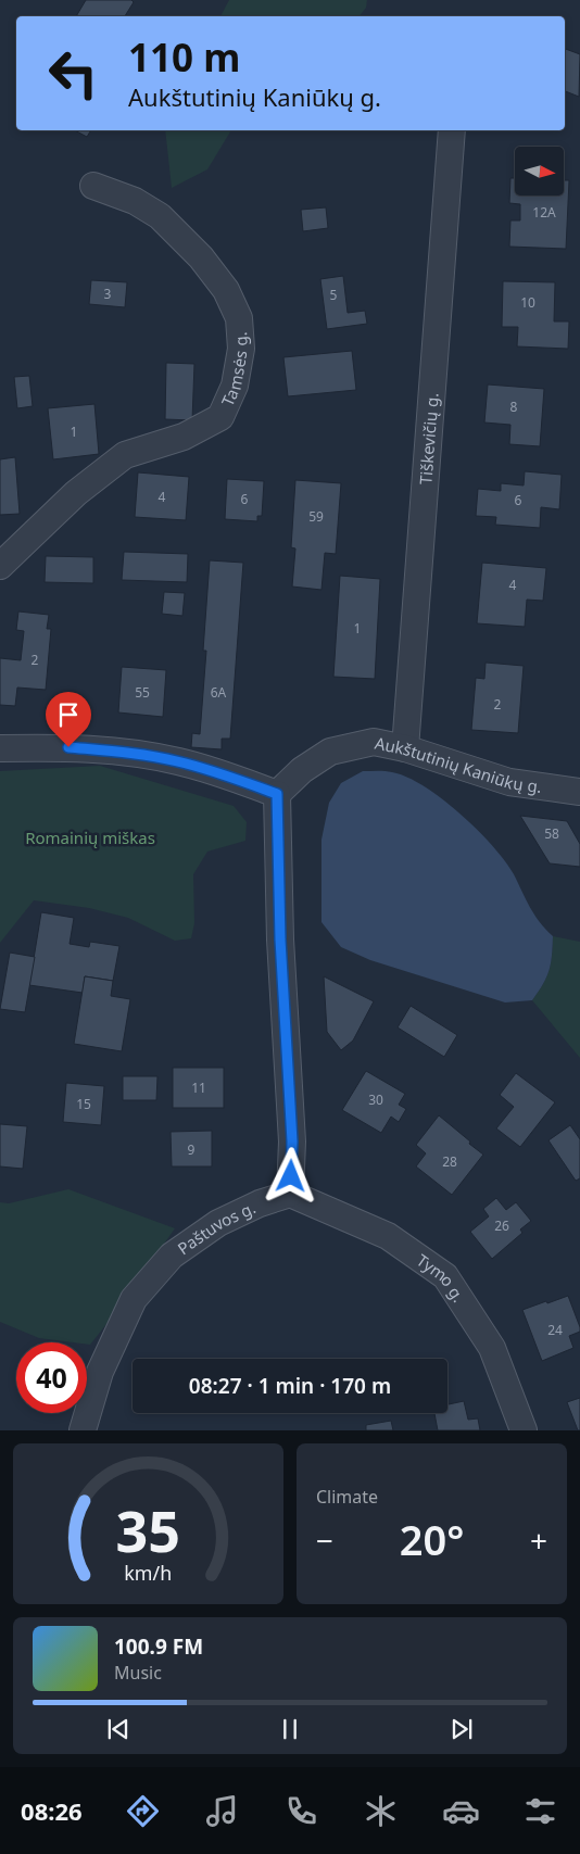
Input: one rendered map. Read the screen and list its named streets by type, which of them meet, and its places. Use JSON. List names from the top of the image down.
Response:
{
  "streets": {
    "street": [
      "Tamsės g.",
      "Tiškevičių g.",
      "Aukštutinių Kaniūkų g.",
      "Paštuvos g.",
      "Tymo g."
    ]
  },
  "crossings": [
    ["Tiškevičių g.", "Aukštutinių Kaniūkų g."],
    ["Paštuvos g.", "Tymo g."]
  ],
  "parks": ["Romainių miškas"],
  "house_numbers": [
    "12A",
    "3",
    "5",
    "10",
    "8",
    "1",
    "4",
    "6",
    "6",
    "59",
    "4",
    "1",
    "2",
    "55",
    "6A",
    "2",
    "58",
    "11",
    "30",
    "15",
    "9",
    "28",
    "26",
    "24"
  ],
  "north": "right",
  "page": {
    "turn": ["110 m", "Aukštutinių Kaniūkų g."],
    "limit": "40",
    "trip": "08:27 · 1 min · 170 m",
    "tile": "Climate",
    "heat": ["−", "20°", "+"],
    "song": ["100.9 FM", "Music"],
    "tabs": "08:26",
    "gauge": ["35", "km/h"]
  }
}
